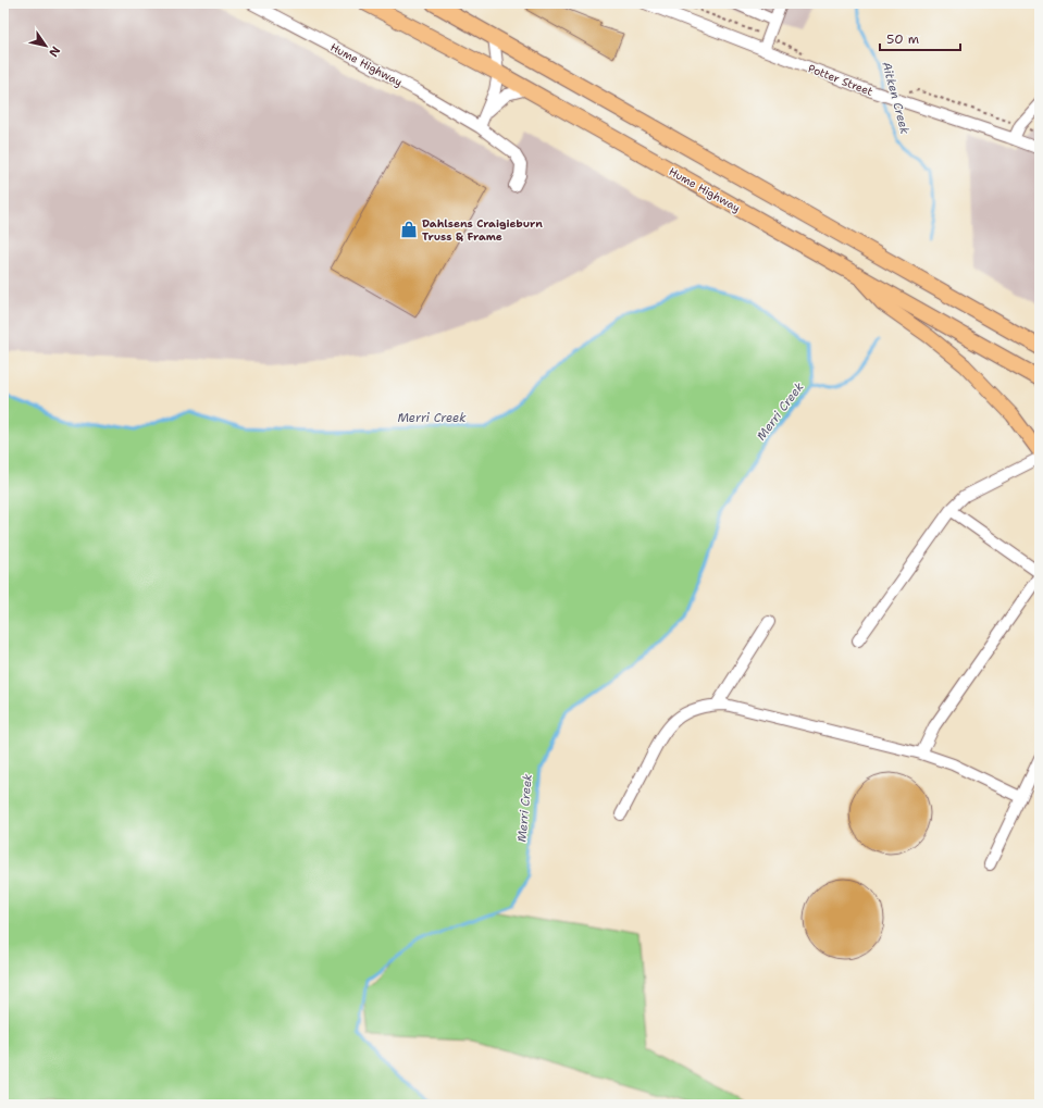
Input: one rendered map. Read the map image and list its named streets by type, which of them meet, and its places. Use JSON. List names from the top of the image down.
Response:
{
  "streets": {
    "highway": ["Hume Highway"],
    "street": ["Potter Street"]
  },
  "water": ["Aitken Creek", "Merri Creek"],
  "places": {
    "shop": ["Dahlsens Craigieburn Truss & Frame"]
  },
  "scale_bar": "50 m",
  "north": "bottom right"
}
